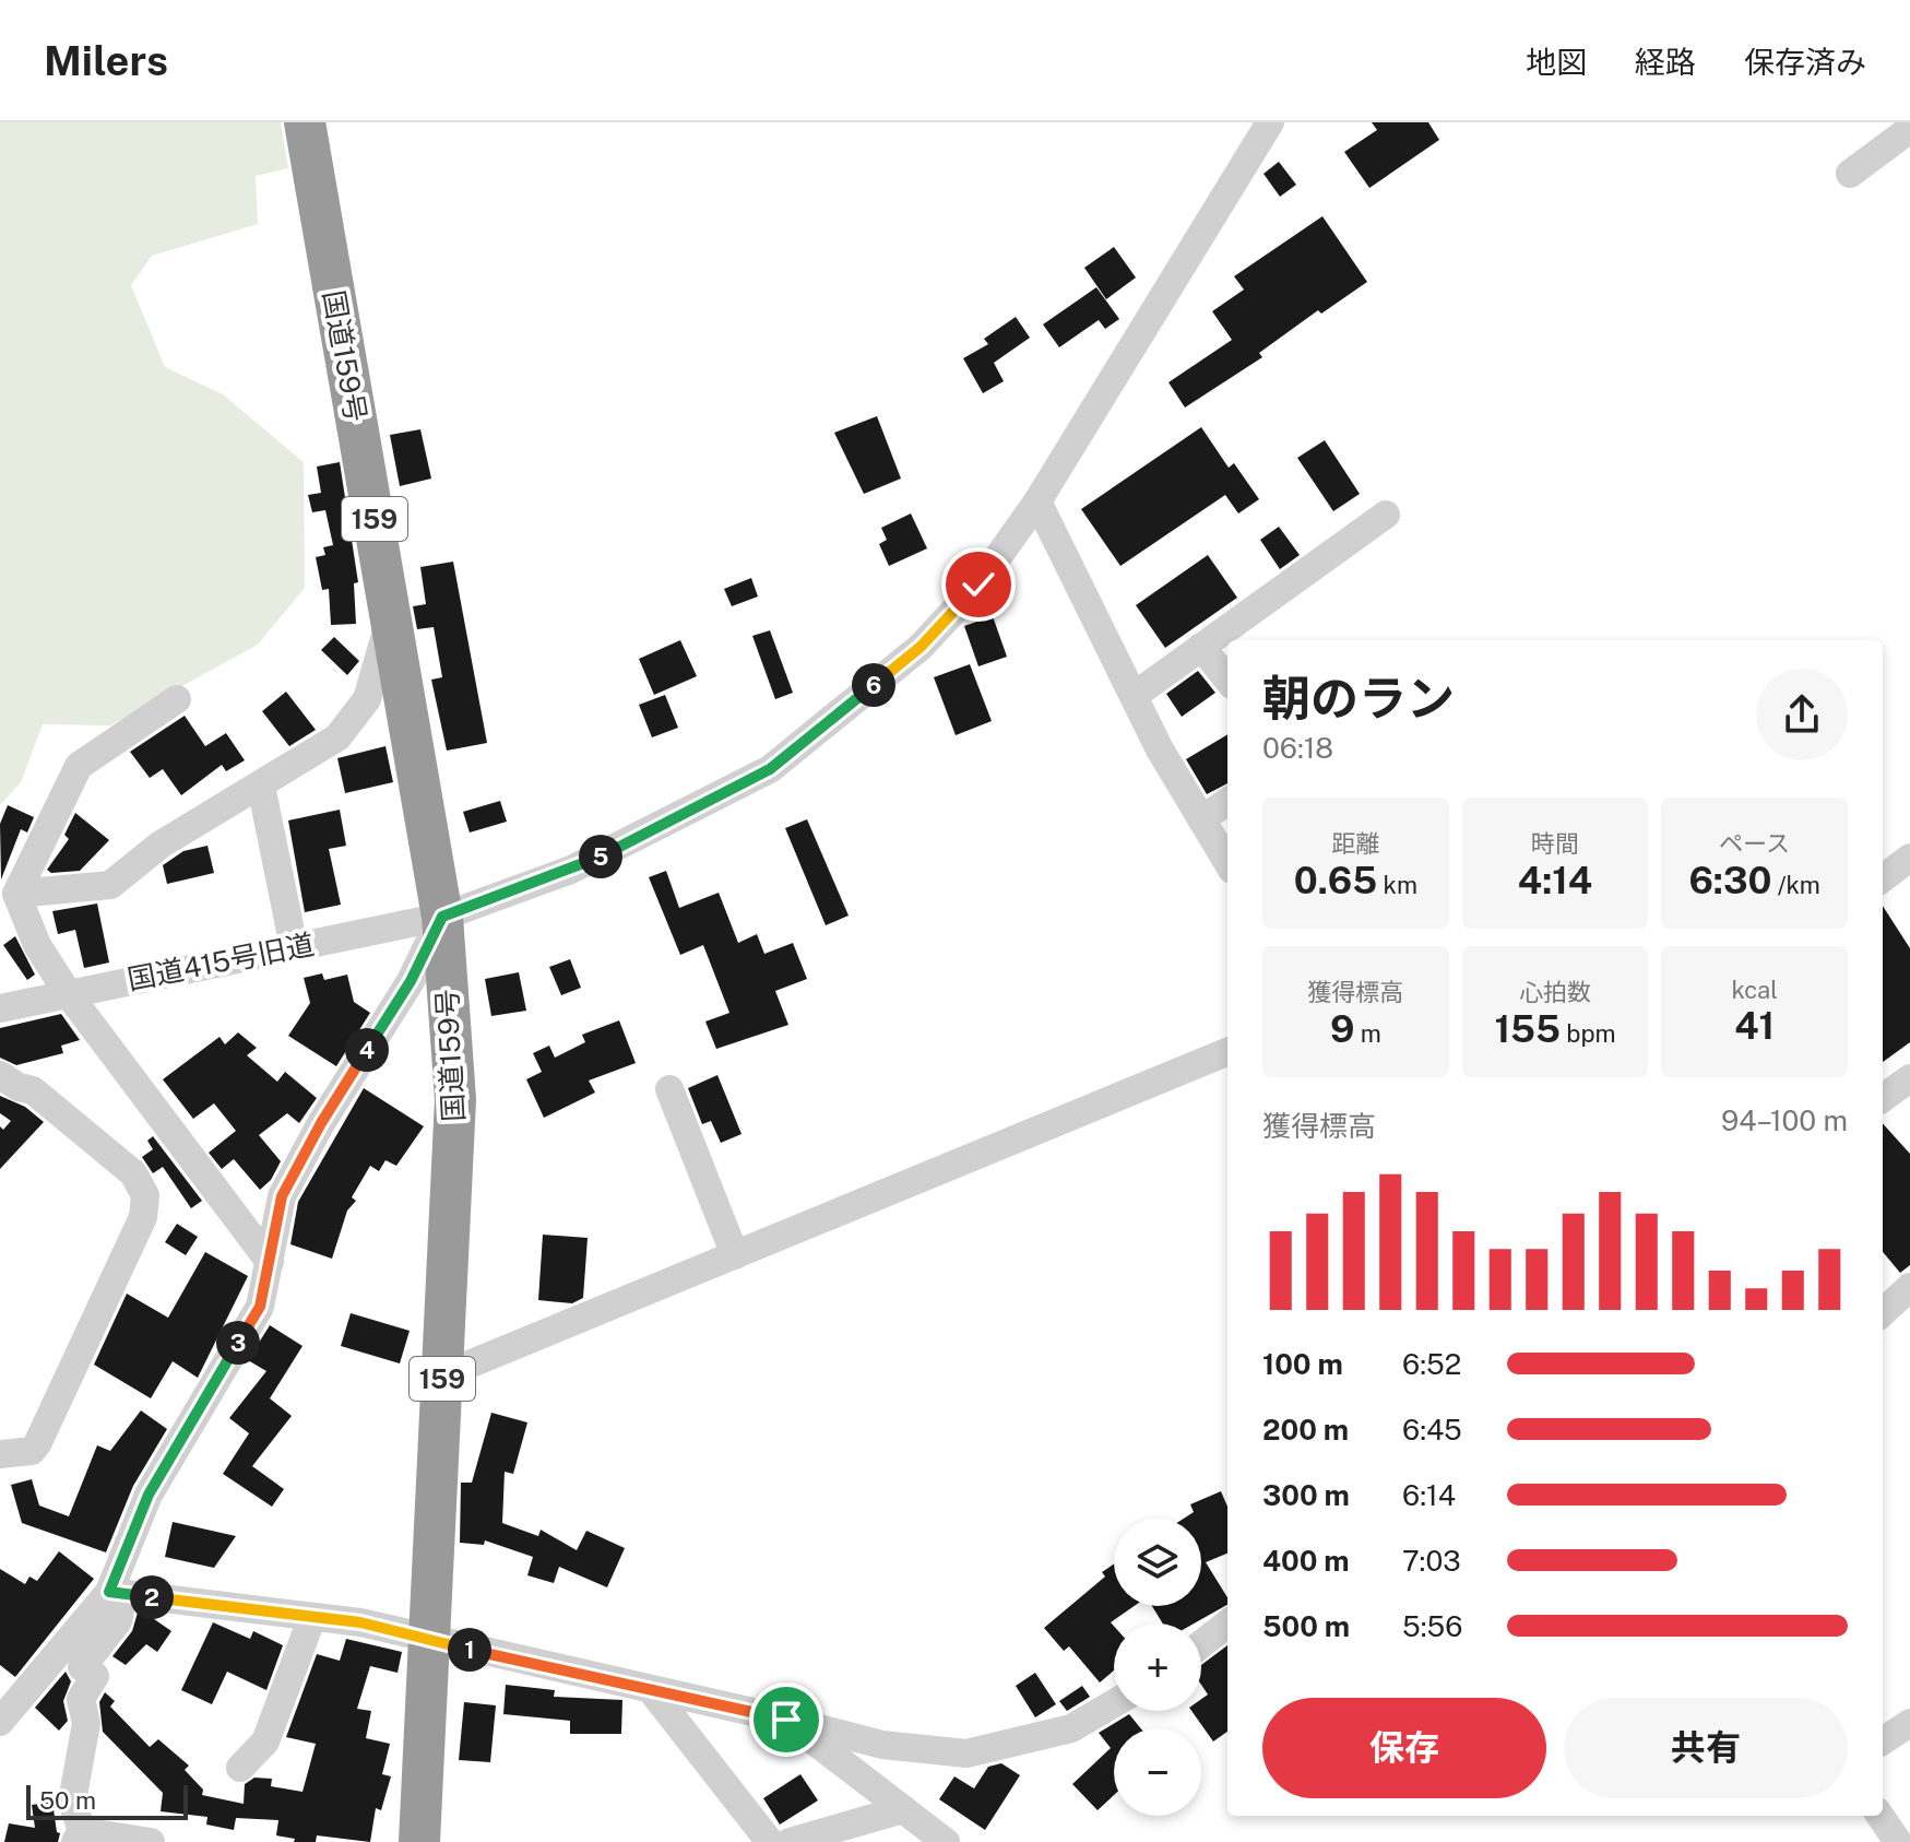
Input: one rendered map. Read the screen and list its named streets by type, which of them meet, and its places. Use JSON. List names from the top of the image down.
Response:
{
  "streets": {
    "highway": ["国道159号", "159"],
    "street": ["国道415号旧道"]
  },
  "crossings": [
    ["国道159号", "国道415号旧道"]
  ],
  "scale_bar": "50 m",
  "page": {
    "header": "Milers",
    "nav": ["地図", "経路", "保存済み"],
    "heading": ["朝のラン", "06:18"],
    "pins": [
      "6",
      "5",
      "4",
      "3",
      "2",
      "1"
    ],
    "stats": [
      ["距離", "0.65 km"],
      ["時間", "4:14"],
      ["ペース", "6:30 /km"],
      ["獲得標高", "9 m"],
      ["心拍数", "155 bpm"],
      ["kcal", "41"]
    ],
    "chart": ["獲得標高", "94–100 m"],
    "list": [
      {
        "name": "100 m",
        "note": "6:52"
      },
      {
        "name": "200 m",
        "note": "6:45"
      },
      {
        "name": "300 m",
        "note": "6:14"
      },
      {
        "name": "400 m",
        "note": "7:03"
      },
      {
        "name": "500 m",
        "note": "5:56"
      }
    ],
    "map_buttons": ["+", "−"],
    "buttons": ["保存", "共有"],
    "scale": "50 m"
  }
}
